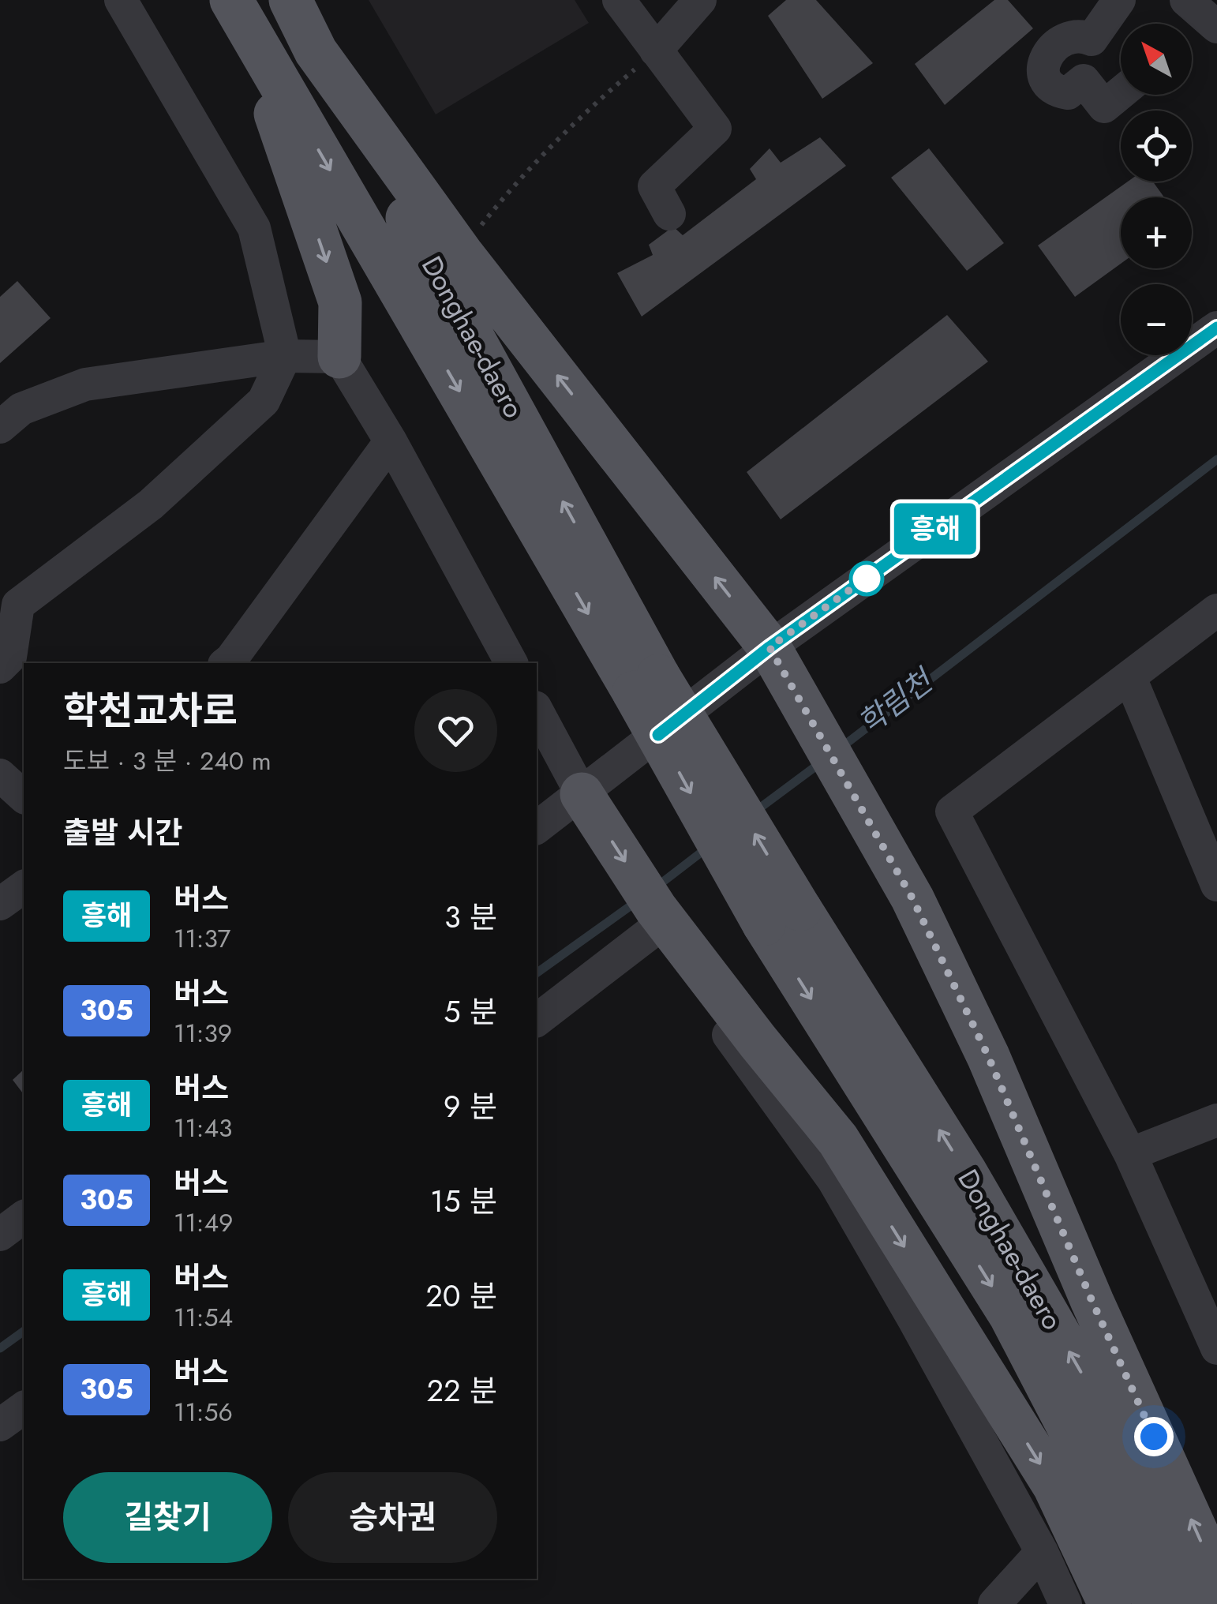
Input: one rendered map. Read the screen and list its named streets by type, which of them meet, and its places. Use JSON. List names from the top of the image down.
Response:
{
  "streets": {
    "main road": ["Donghae-daero"]
  },
  "water": ["학림천"],
  "lines": ["bus line 흥해"],
  "north": "top left",
  "page": {
    "on_map": "흥해",
    "map_buttons": ["+", "−"],
    "heading": [
      ["학천교차로", "도보 · 3 분 · 240 m"],
      "출발 시간"
    ],
    "list": [
      {
        "mark": "흥해",
        "name": "버스",
        "note": "11:37",
        "value": "3 분"
      },
      {
        "mark": "305",
        "name": "버스",
        "note": "11:39",
        "value": "5 분"
      },
      {
        "mark": "흥해",
        "name": "버스",
        "note": "11:43",
        "value": "9 분"
      },
      {
        "mark": "305",
        "name": "버스",
        "note": "11:49",
        "value": "15 분"
      },
      {
        "mark": "흥해",
        "name": "버스",
        "note": "11:54",
        "value": "20 분"
      },
      {
        "mark": "305",
        "name": "버스",
        "note": "11:56",
        "value": "22 분"
      }
    ],
    "buttons": ["길찾기", "승차권"]
  }
}
